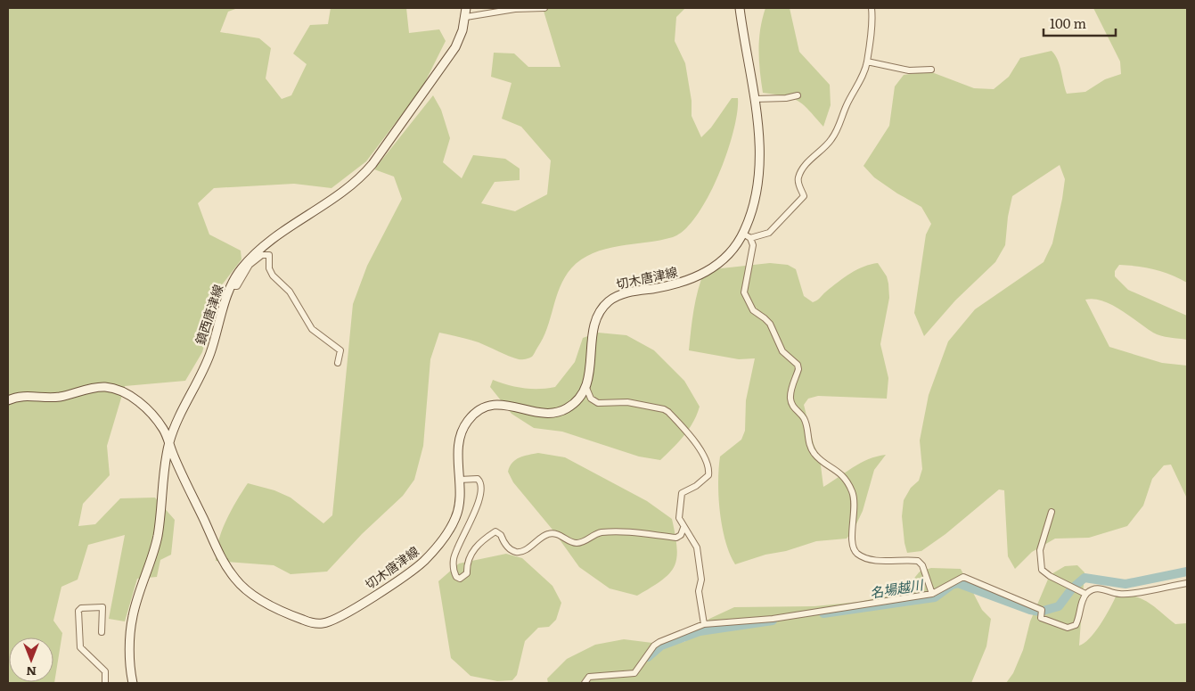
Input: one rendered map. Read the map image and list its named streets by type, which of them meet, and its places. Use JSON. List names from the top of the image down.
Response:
{
  "streets": {
    "main road": ["切木唐津線", "鎮西唐津線"]
  },
  "crossings": [
    ["切木唐津線", "鎮西唐津線"]
  ],
  "water": ["名場越川"],
  "scale_bar": "100 m",
  "north": "bottom"
}
